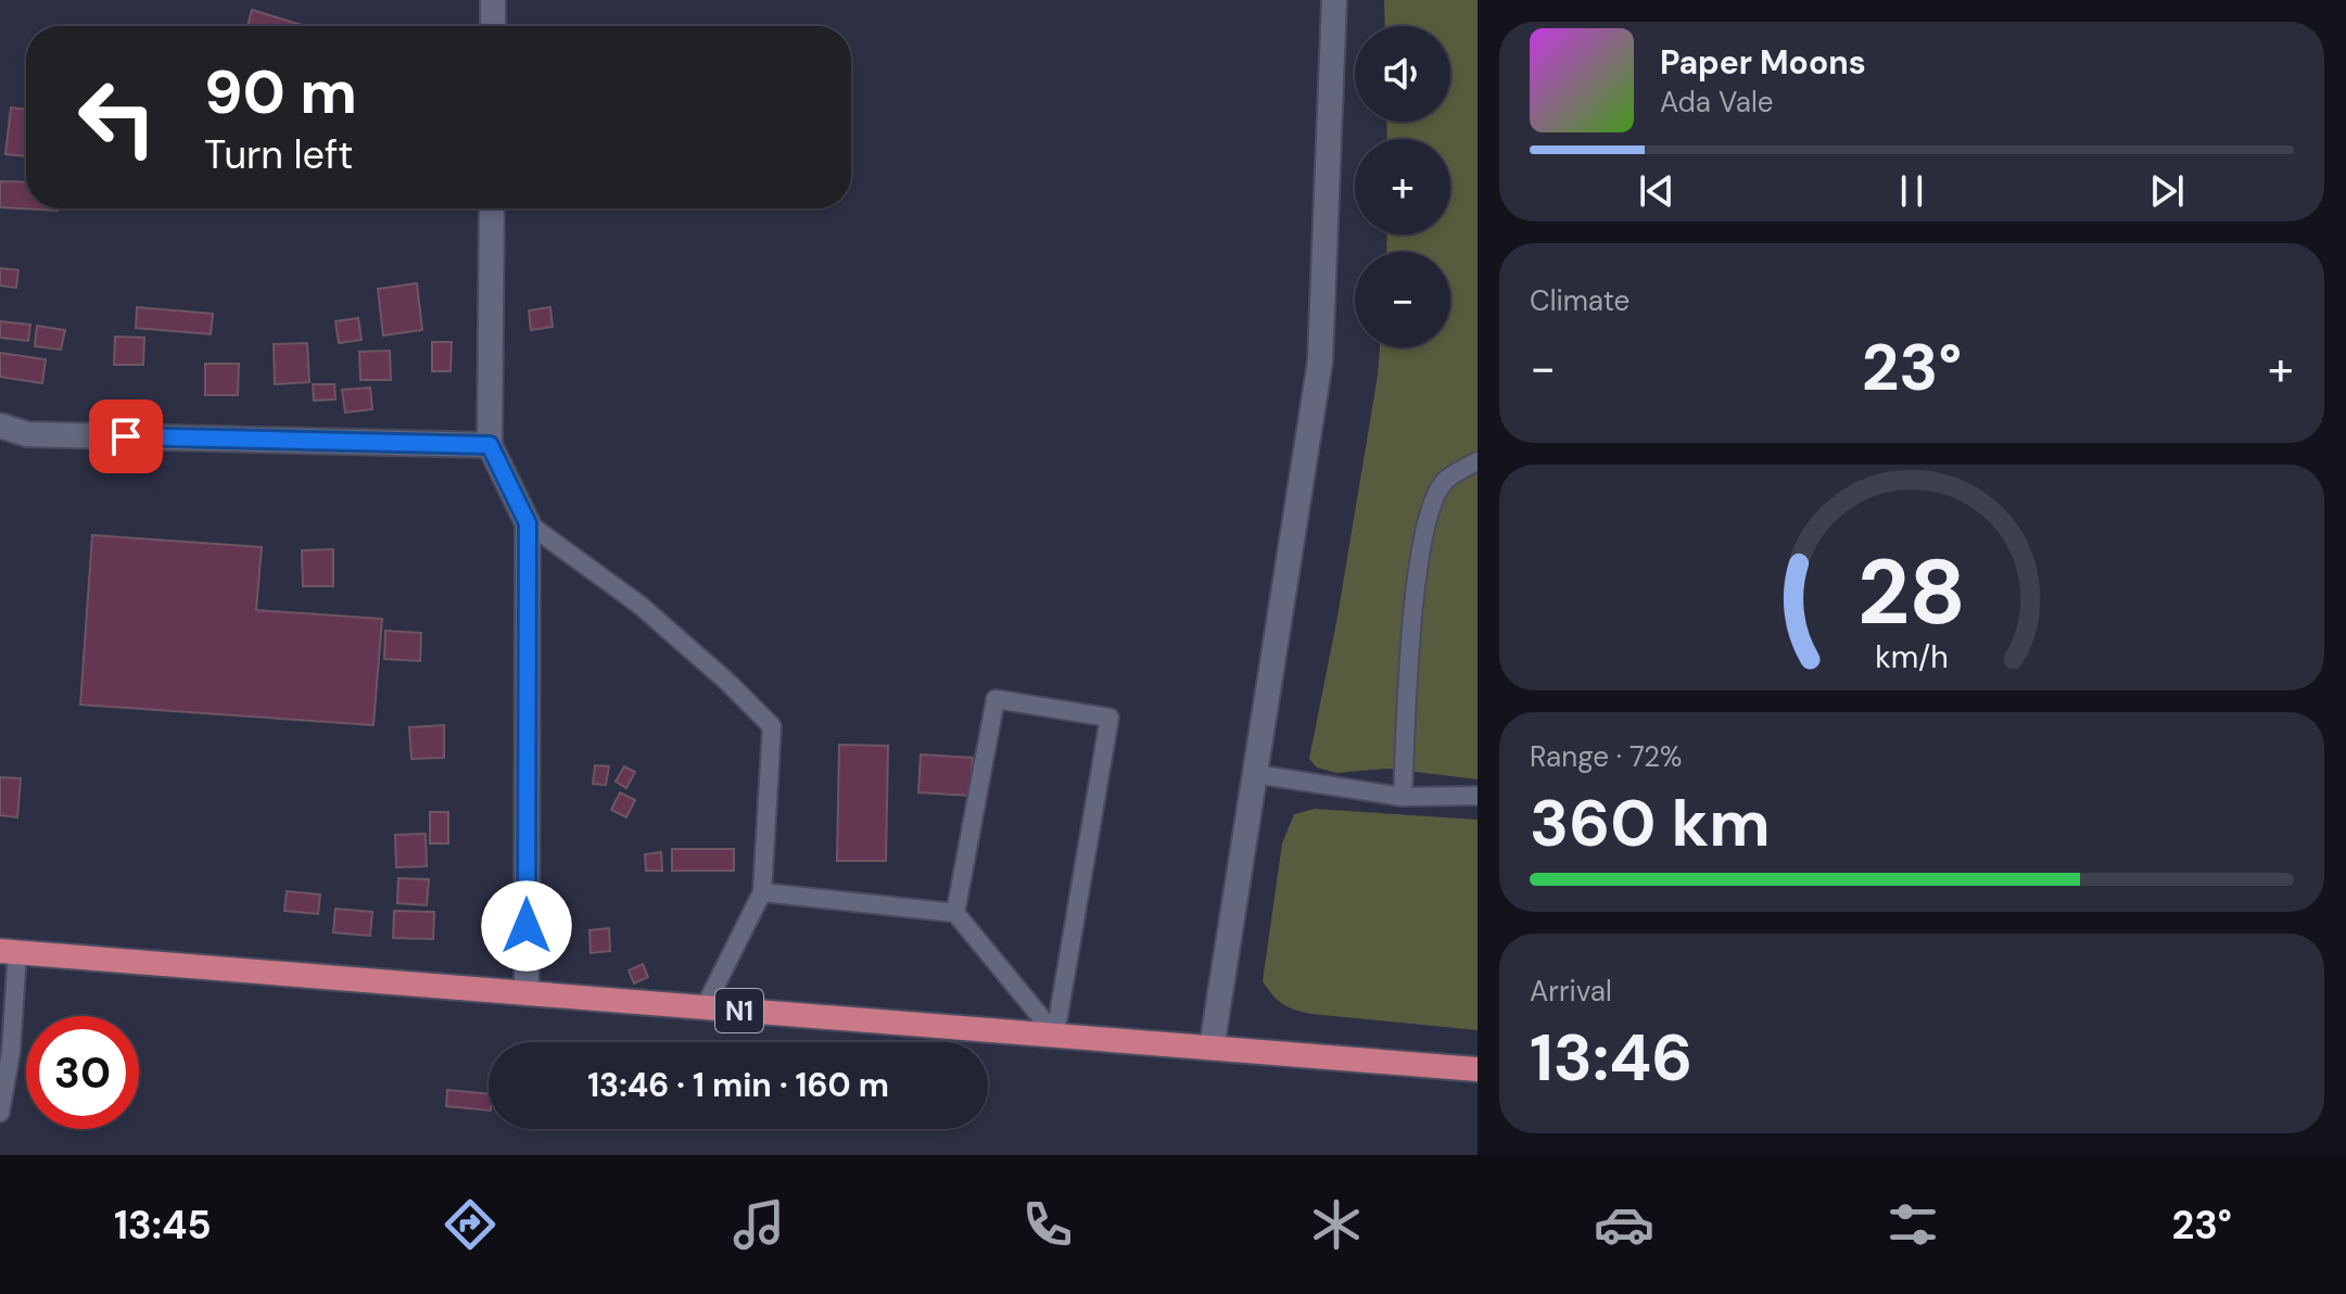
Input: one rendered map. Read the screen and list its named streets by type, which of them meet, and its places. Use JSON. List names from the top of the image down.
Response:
{
  "streets": {
    "highway": ["N1"]
  },
  "page": {
    "map_buttons": ["+", "−"],
    "turn": ["90 m", "Turn left"],
    "song": ["Paper Moons", "Ada Vale"],
    "tile": [
      "Climate",
      ["Range · 72%", "360 km"],
      ["Arrival", "13:46"]
    ],
    "heat": ["−", "23°", "+"],
    "limit": "30",
    "trip": "13:46 · 1 min · 160 m",
    "tabs": ["13:45", "23°"],
    "gauge": ["28", "km/h"]
  }
}
